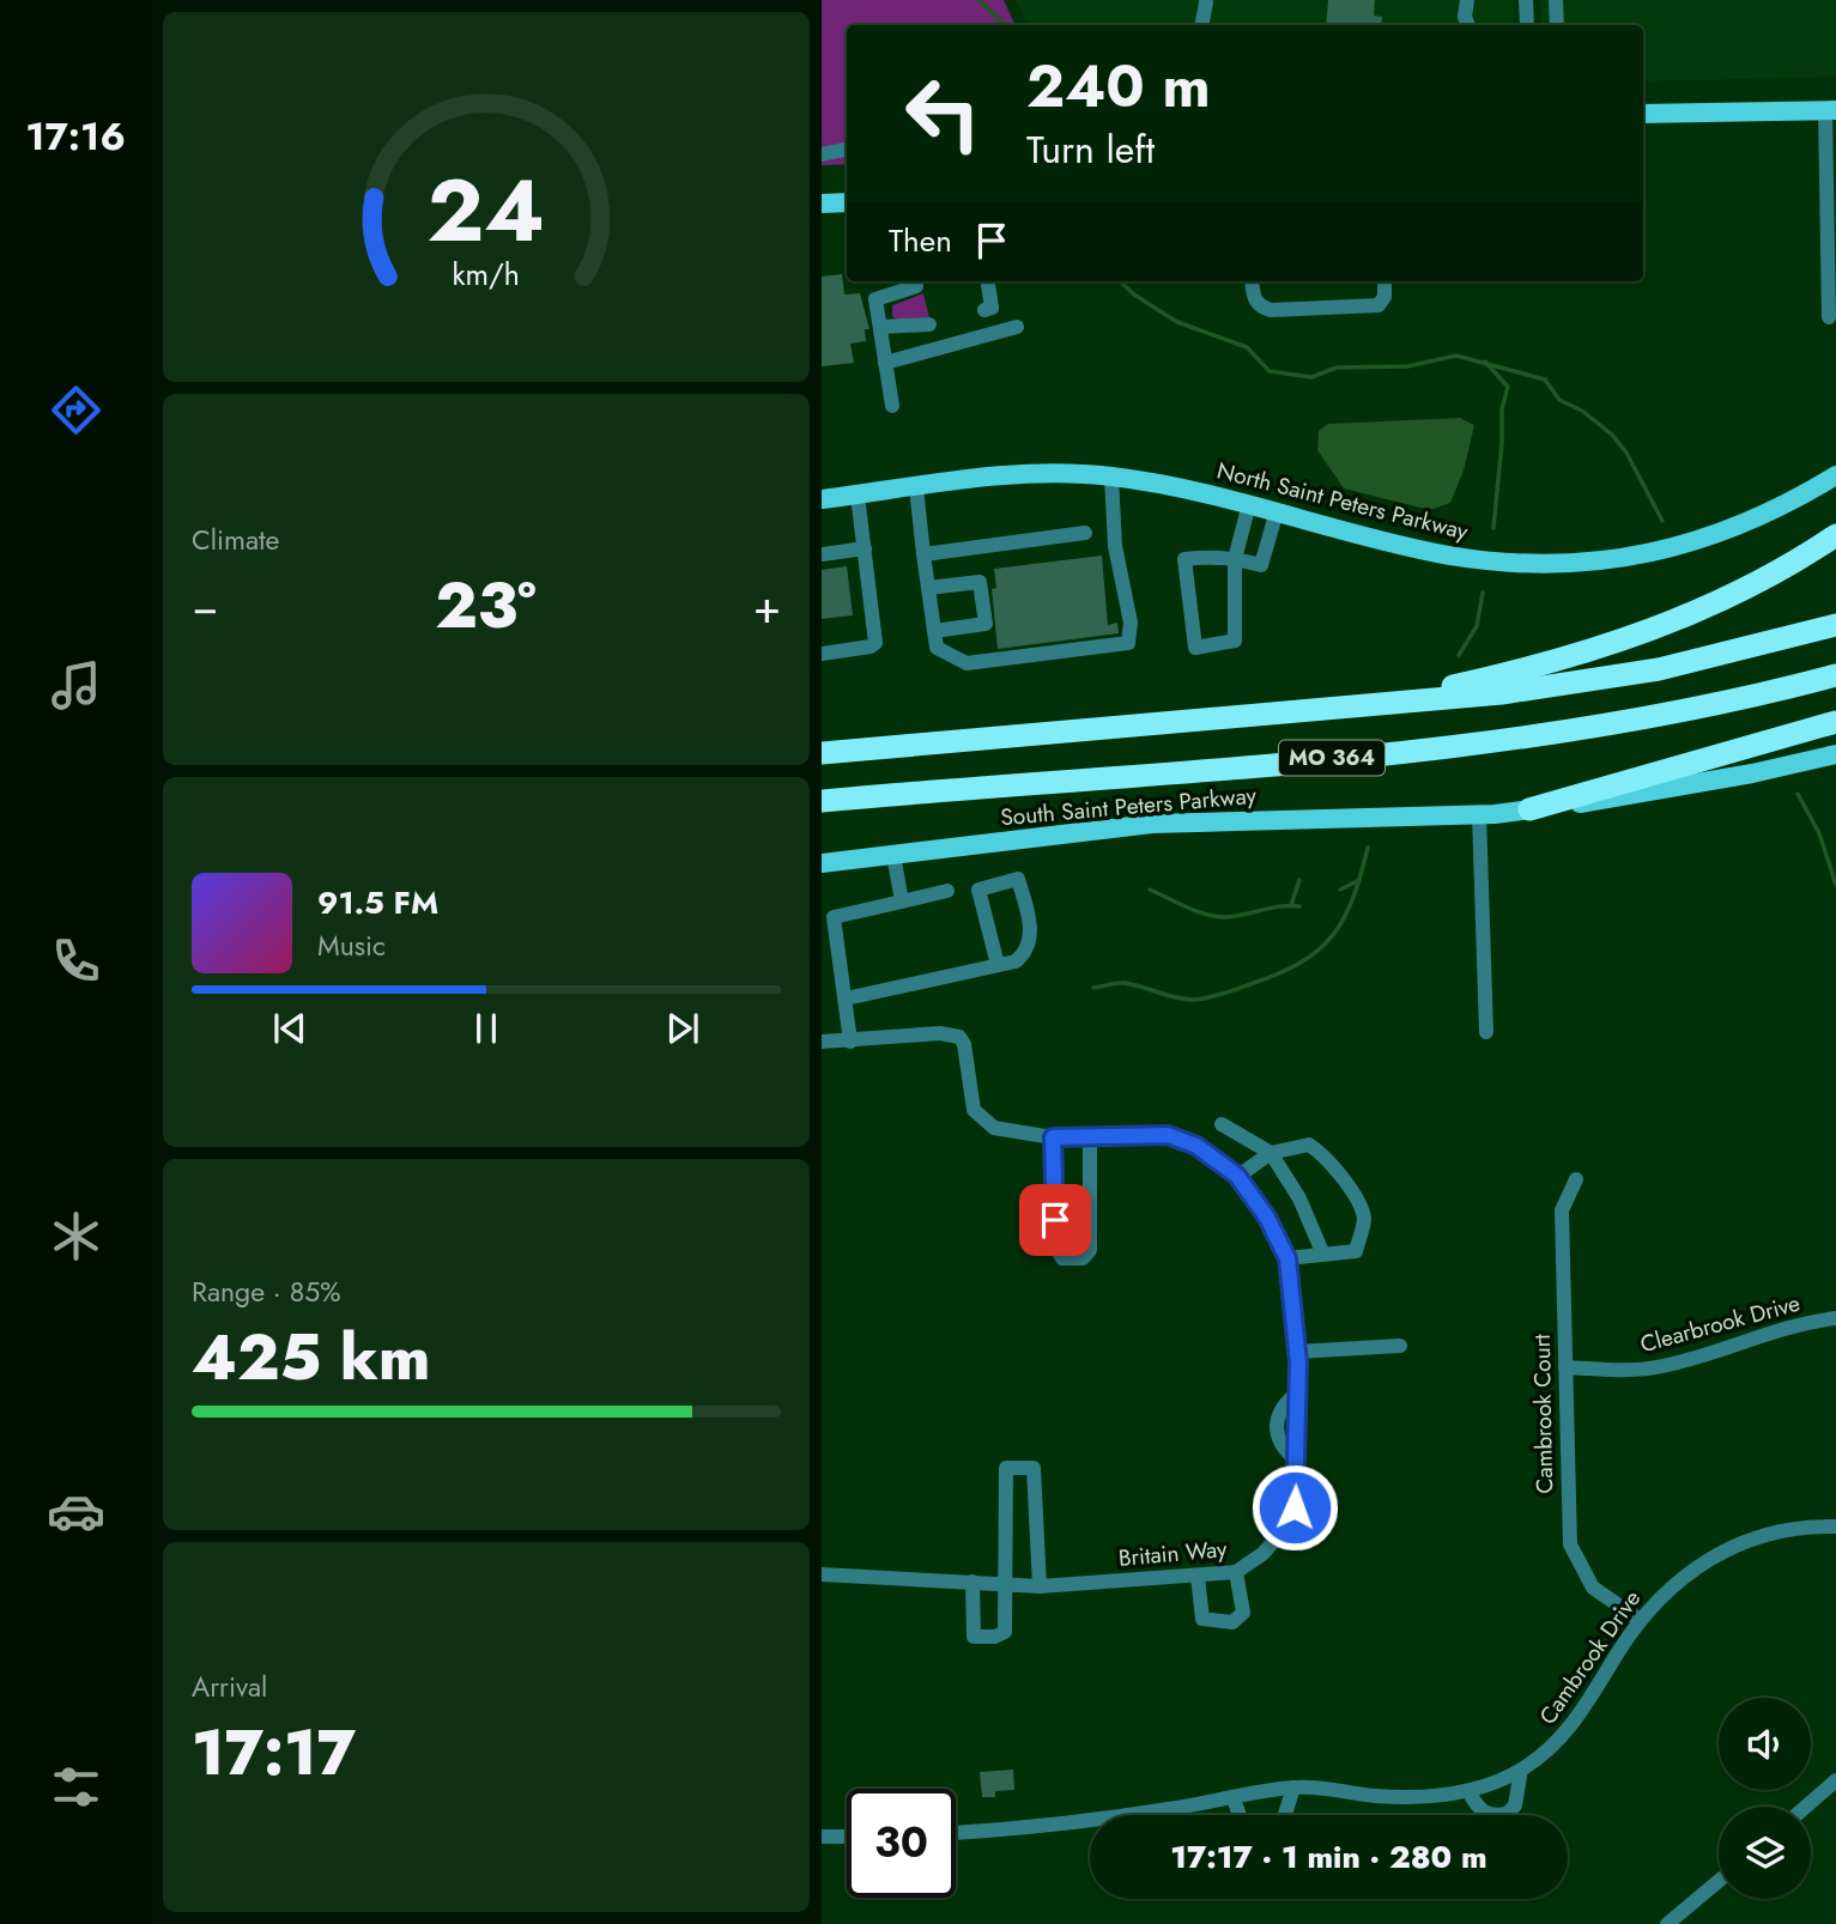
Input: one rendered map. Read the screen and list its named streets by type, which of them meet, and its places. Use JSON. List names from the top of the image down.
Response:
{
  "streets": {
    "highway": ["MO 364"],
    "main road": ["North Saint Peters Parkway", "South Saint Peters Parkway"],
    "street": [
      "Clearbrook Drive",
      "Cambrook Court",
      "Britain Way",
      "Cambrook Drive"
    ]
  },
  "crossings": [
    ["Clearbrook Drive", "Cambrook Court"],
    ["Cambrook Court", "Cambrook Drive"]
  ],
  "page": {
    "tabs": "17:16",
    "turn": ["240 m", "Turn left"],
    "then": "Then",
    "tile": [
      "Climate",
      ["Range · 85%", "425 km"],
      ["Arrival", "17:17"]
    ],
    "heat": ["−", "23°", "+"],
    "song": ["91.5 FM", "Music"],
    "limit": "30",
    "trip": "17:17 · 1 min · 280 m",
    "gauge": ["24", "km/h"]
  }
}
